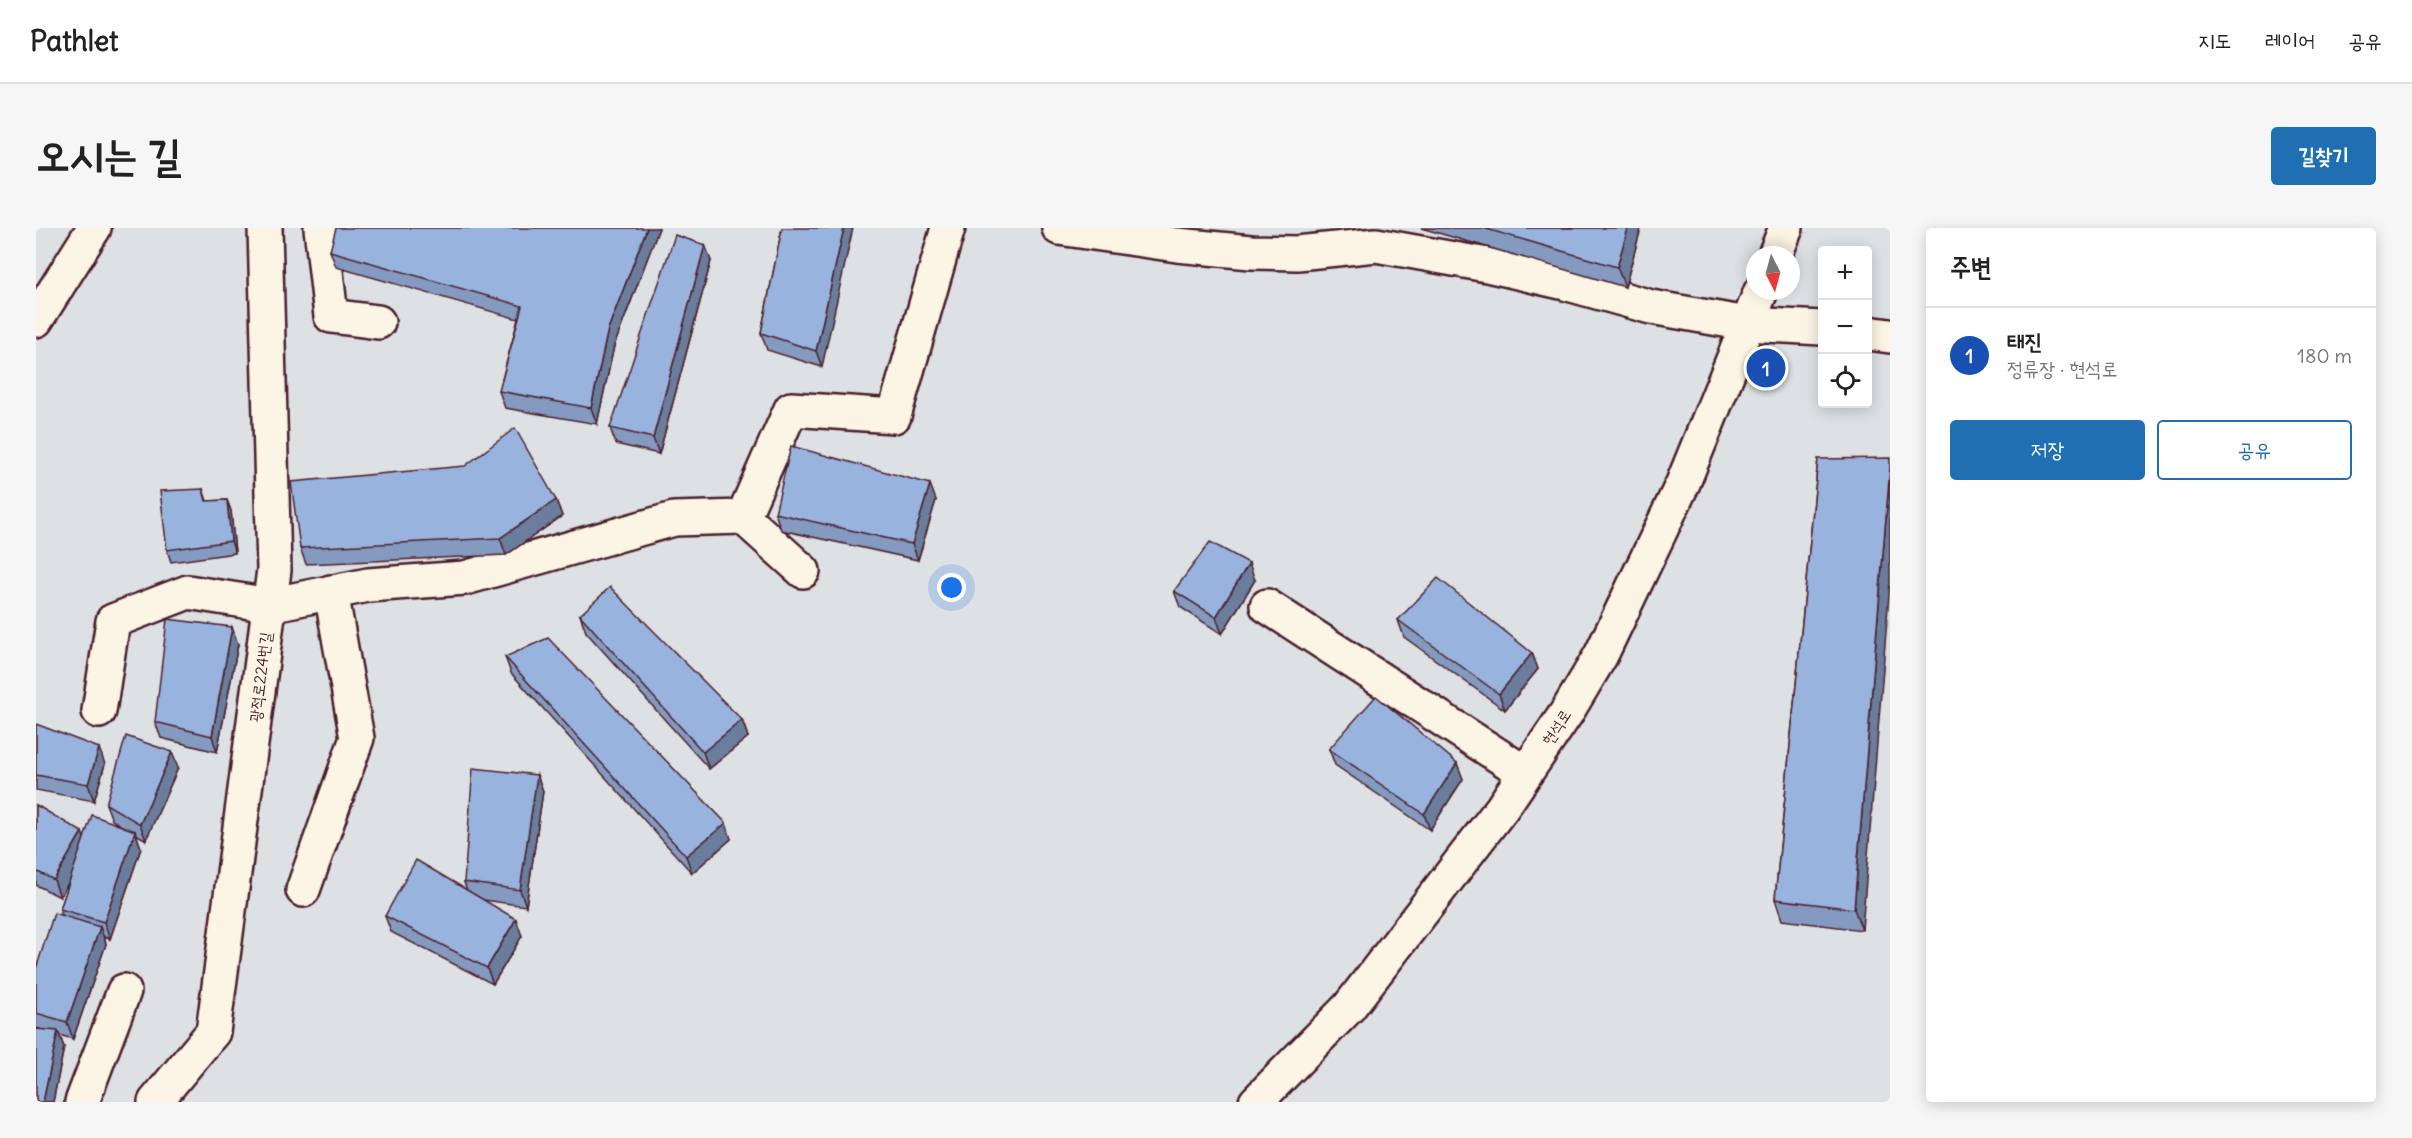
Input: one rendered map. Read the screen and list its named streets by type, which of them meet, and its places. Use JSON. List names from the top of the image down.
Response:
{
  "streets": {
    "street": ["광적로224번길", "현석로"]
  },
  "north": "bottom",
  "page": {
    "header": "Pathlet",
    "nav": ["지도", "레이어", "공유"],
    "buttons": [
      "길찾기",
      ["저장", "공유"]
    ],
    "title": "오시는 길",
    "heading": "주변",
    "map_buttons": ["+", "−"],
    "list": [
      {
        "mark": "1",
        "name": "태진",
        "note": "정류장 · 현석로",
        "value": "180 m"
      }
    ],
    "pins": "1"
  }
}
